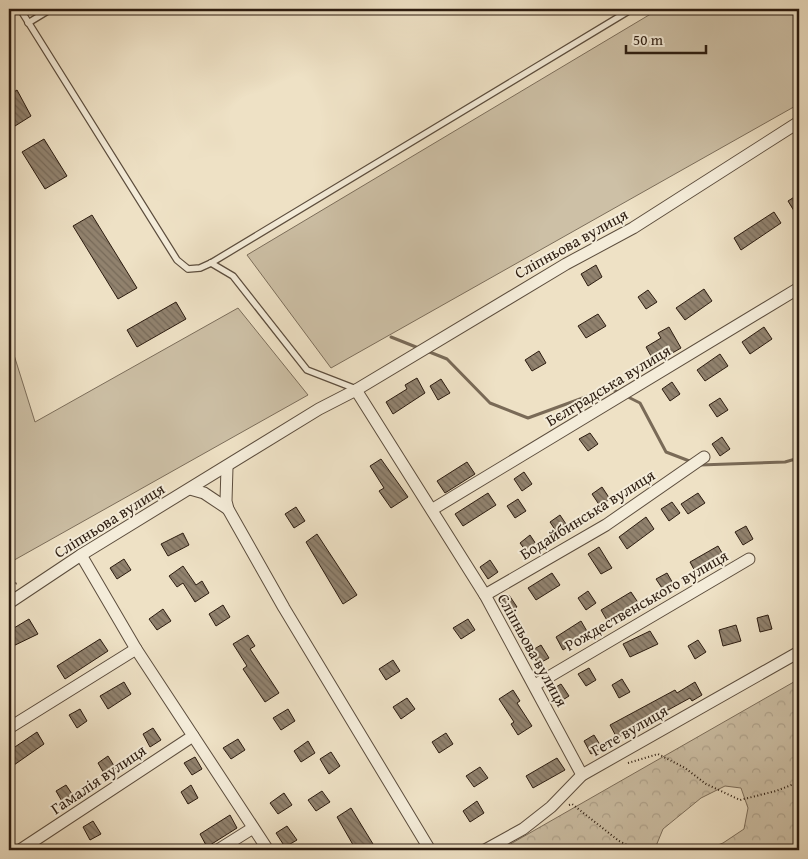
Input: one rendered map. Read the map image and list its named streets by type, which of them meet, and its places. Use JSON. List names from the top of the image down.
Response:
{
  "streets": {
    "street": [
      "Сліпньова вулиця",
      "Бєлградська вулиця",
      "Бодайбинська вулиця",
      "Рождественського вулиця",
      "Гете вулиця",
      "Гамалія вулиця"
    ]
  },
  "crossings": [
    ["Сліпньова вулиця", "Бєлградська вулиця"],
    ["Сліпньова вулиця", "Бодайбинська вулиця"],
    ["Сліпньова вулиця", "Рождественського вулиця"],
    ["Сліпньова вулиця", "Гете вулиця"]
  ],
  "scale_bar": "50 m"
}
